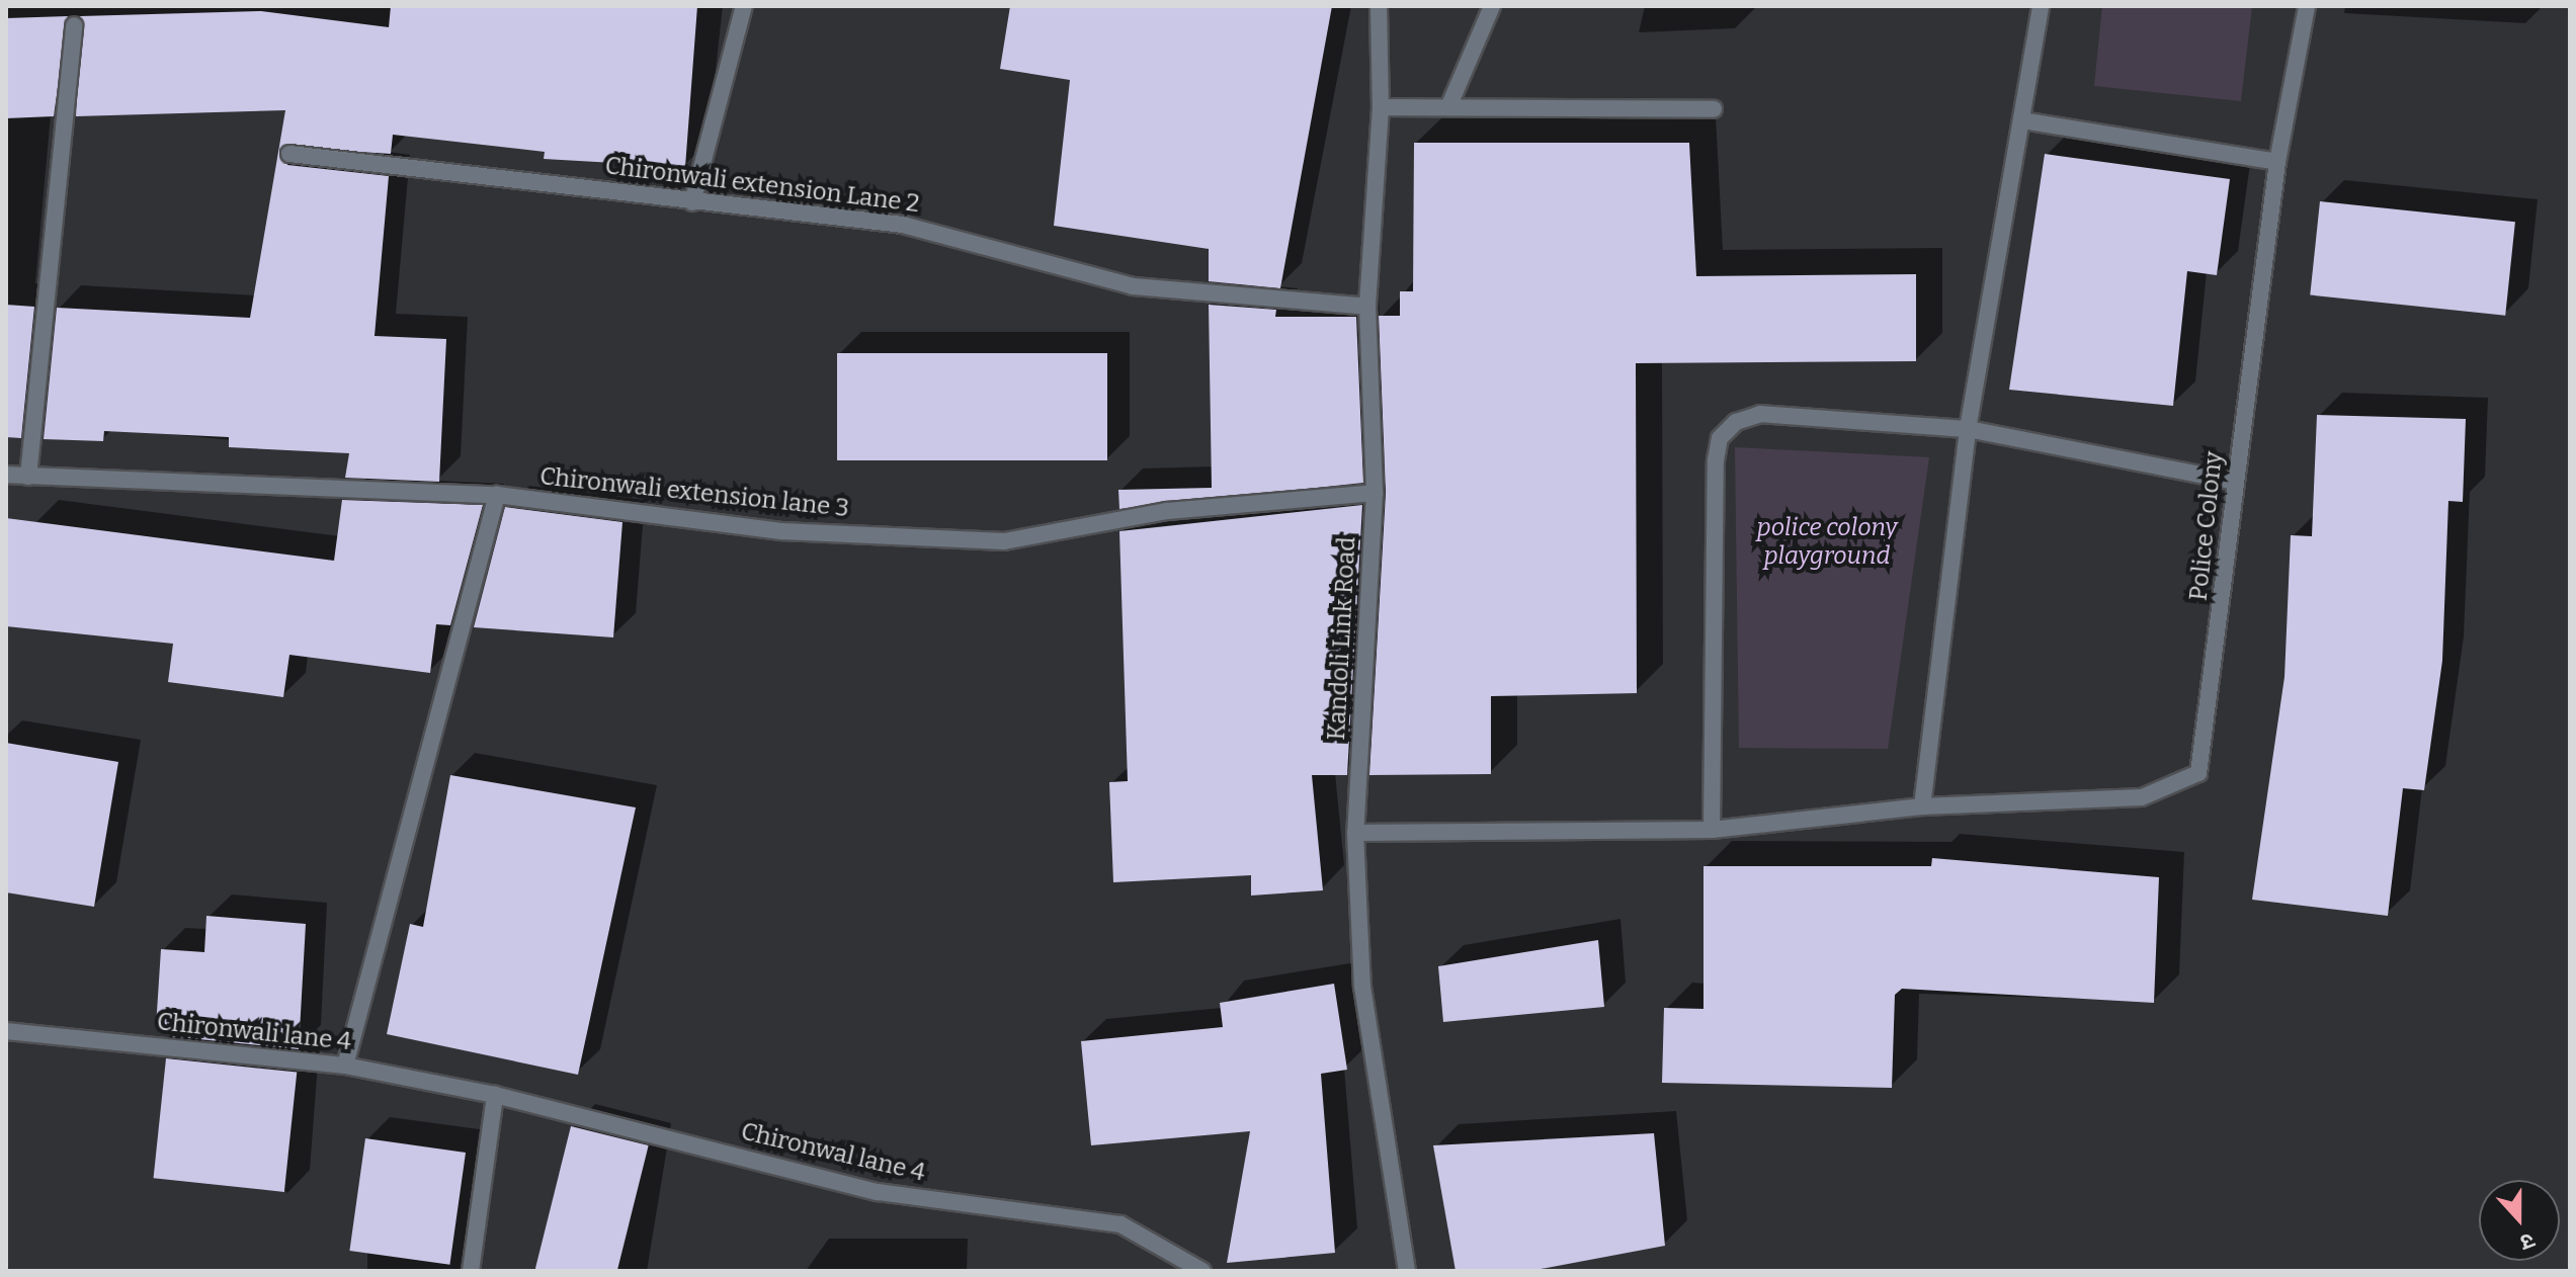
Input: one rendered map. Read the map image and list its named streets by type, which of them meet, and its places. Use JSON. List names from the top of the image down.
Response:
{
  "streets": {
    "street": [
      "Chironwali extension Lane 2",
      "Chironwali extension lane 3",
      "Police Colony",
      "Kandoli Link Road",
      "Chironwali lane 4",
      "Chironwal lane 4"
    ]
  },
  "crossings": [
    ["Chironwali extension Lane 2", "Kandoli Link Road"],
    ["Chironwali extension lane 3", "Kandoli Link Road"],
    ["Chironwali lane 4", "Chironwal lane 4"]
  ],
  "parks": ["police colony playground"],
  "north": "bottom"
}
